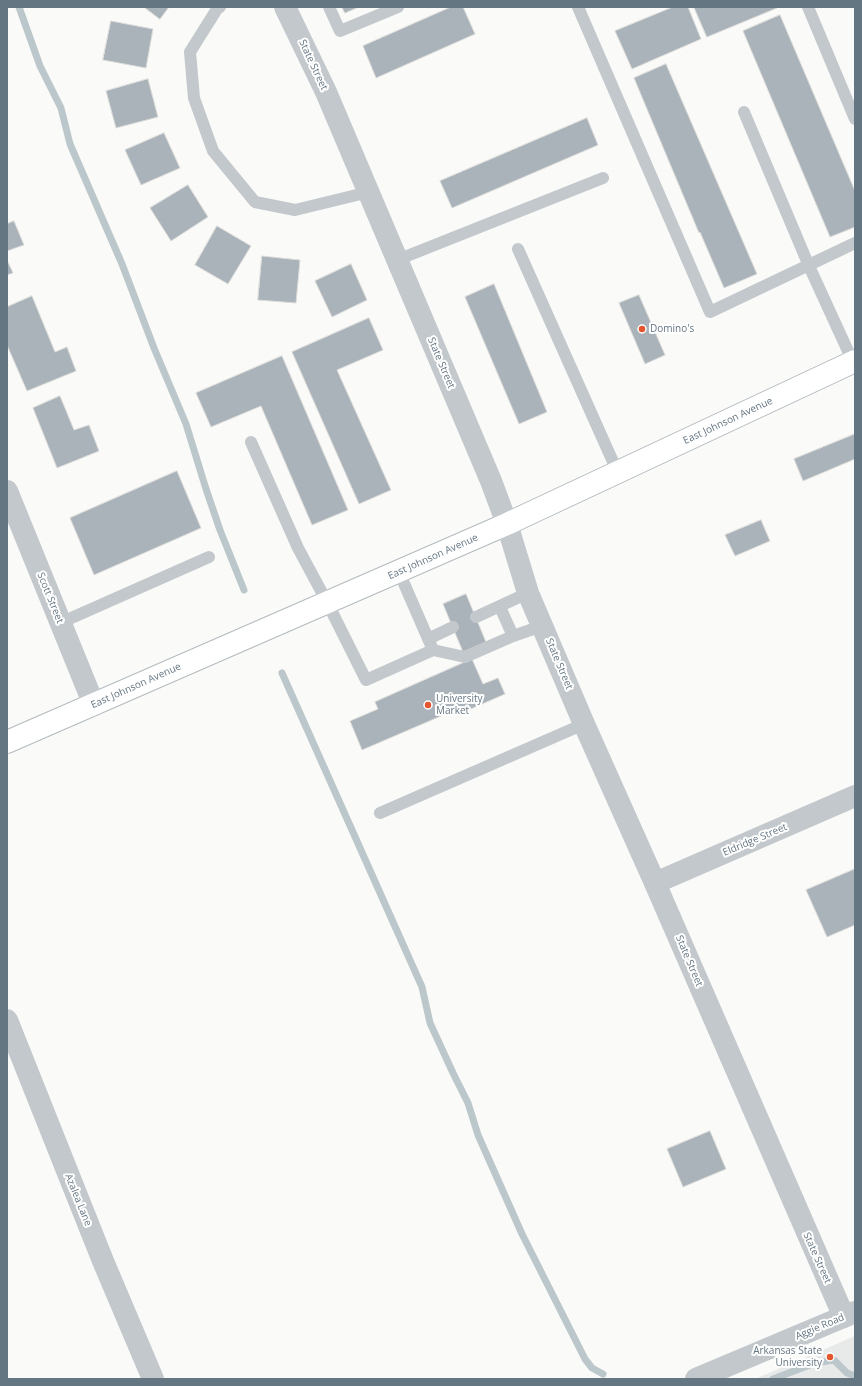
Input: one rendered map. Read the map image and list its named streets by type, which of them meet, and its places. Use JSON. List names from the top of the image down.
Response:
{
  "streets": {
    "main road": ["East Johnson Avenue"],
    "street": [
      "State Street",
      "Scott Street",
      "Eldridge Street",
      "Azalea Lane",
      "Aggie Road"
    ]
  },
  "crossings": [
    ["State Street", "East Johnson Avenue"],
    ["State Street", "Eldridge Street"],
    ["State Street", "Aggie Road"],
    ["East Johnson Avenue", "Scott Street"]
  ],
  "places": ["Domino's", "University Market", "Arkansas State University"]
}
